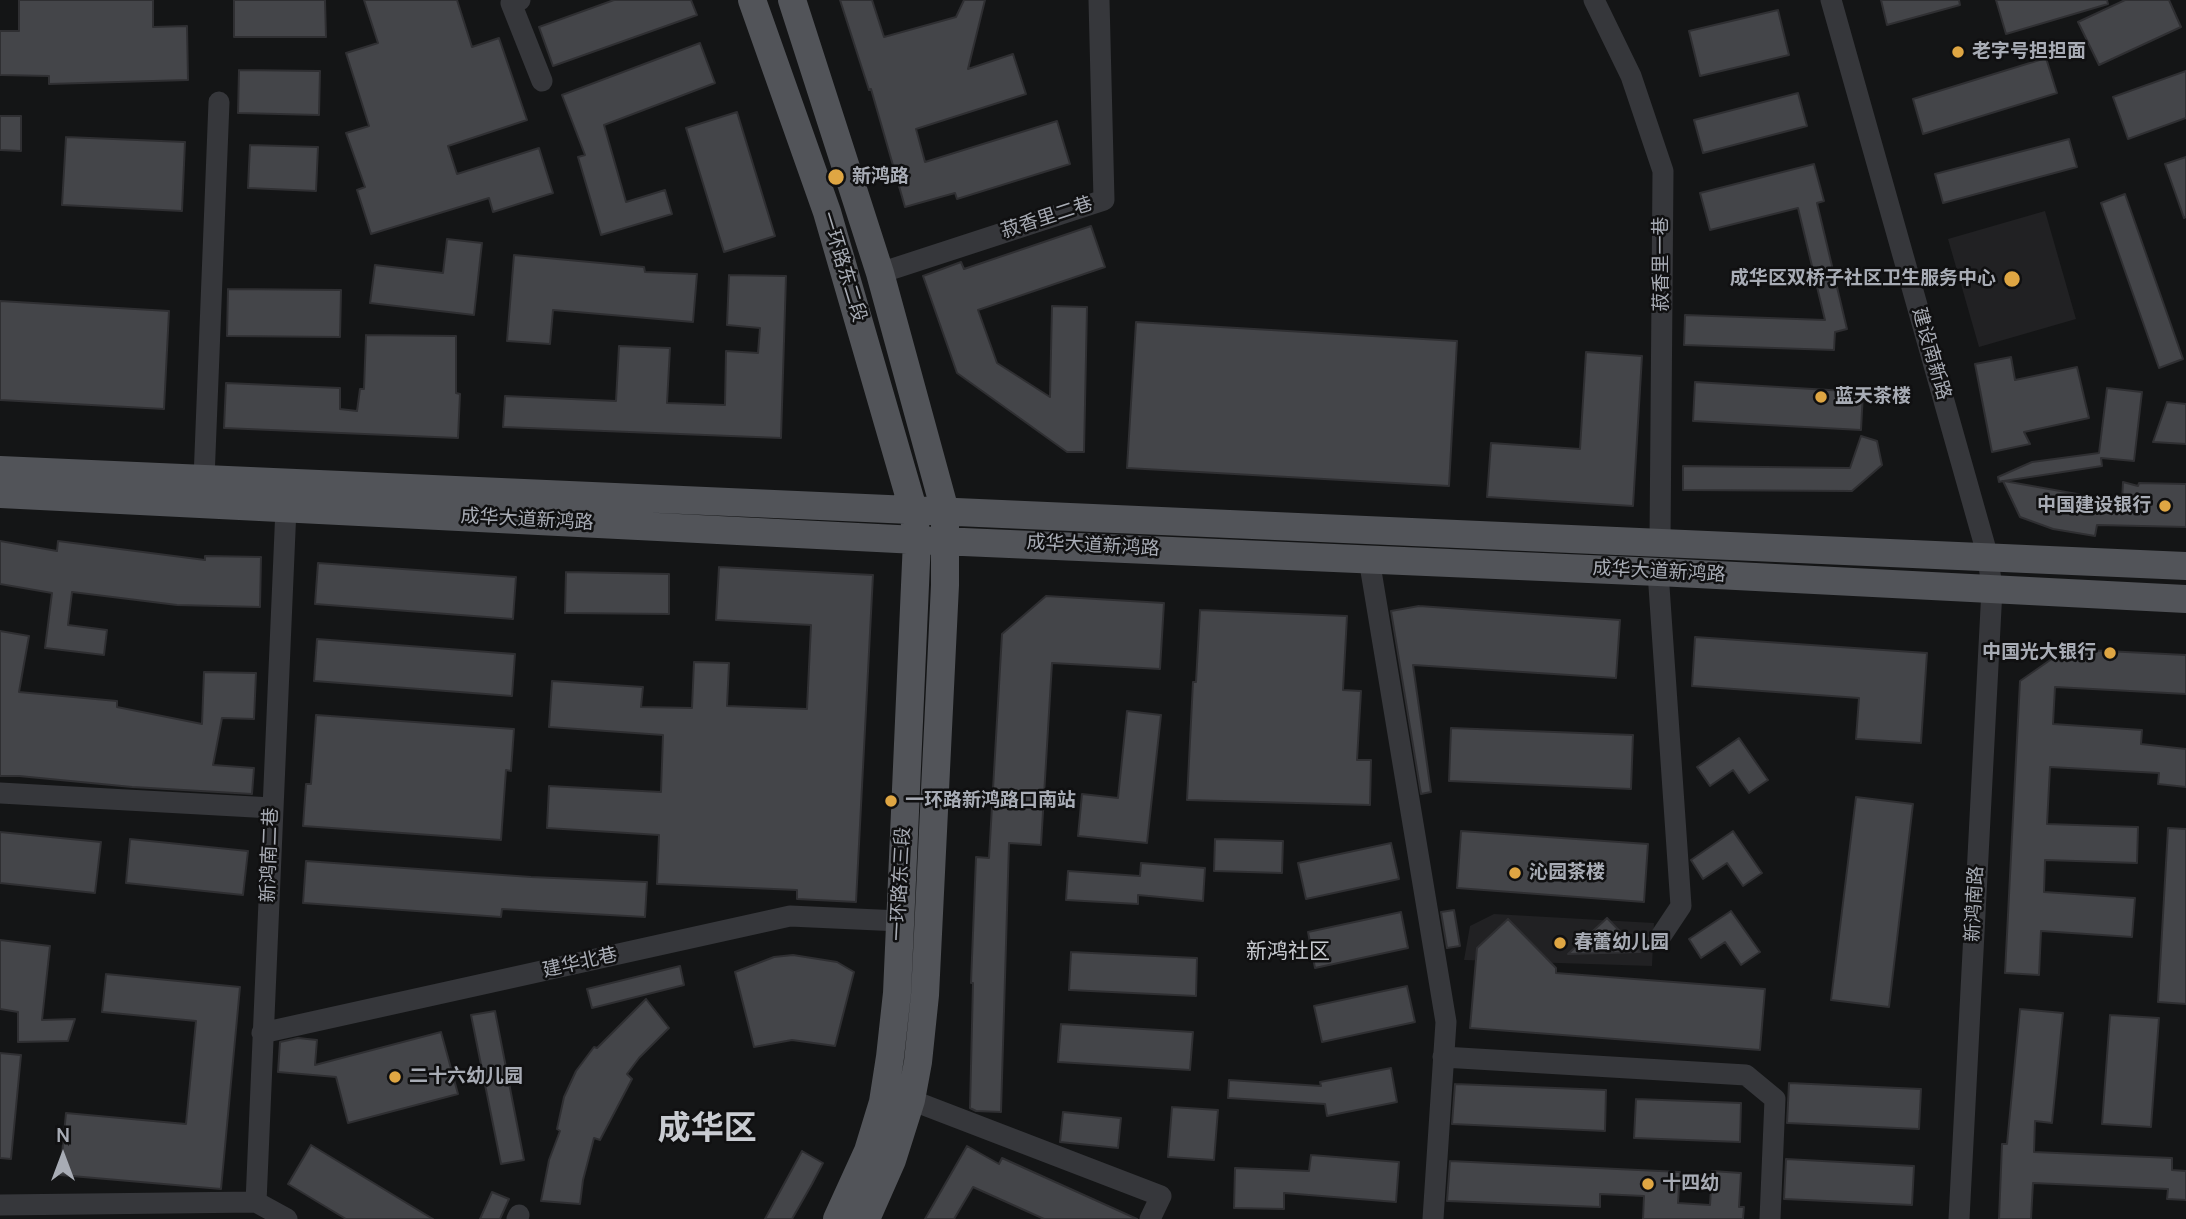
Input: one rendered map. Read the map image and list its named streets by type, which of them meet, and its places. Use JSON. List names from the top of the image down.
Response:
{
  "streets": {
    "main road": ["一环路东二段", "成华大道新鸿路", "一环路东三段"],
    "street": [
      "菽香里二巷",
      "菽香里一巷",
      "建设南新路",
      "新鸿南二巷",
      "新鸿南路",
      "建华北巷"
    ]
  },
  "crossings": [
    ["菽香里二巷", "一环路东二段"],
    ["菽香里一巷", "成华大道新鸿路"],
    ["一环路东二段", "成华大道新鸿路"],
    ["一环路东二段", "一环路东三段"],
    ["建设南新路", "成华大道新鸿路"],
    ["建设南新路", "新鸿南路"],
    ["成华大道新鸿路", "新鸿南二巷"],
    ["成华大道新鸿路", "一环路东三段"],
    ["成华大道新鸿路", "新鸿南路"],
    ["新鸿南二巷", "建华北巷"],
    ["一环路东三段", "建华北巷"]
  ],
  "districts": ["新鸿社区", "成华区"],
  "places": [
    "老字号担担面",
    "新鸿路",
    "成华区双桥子社区卫生服务中心",
    "蓝天茶楼",
    "中国建设银行",
    "中国光大银行",
    "一环路新鸿路口南站",
    "沁园茶楼",
    "春蕾幼儿园",
    "二十六幼儿园",
    "十四幼"
  ],
  "north": "top"
}
